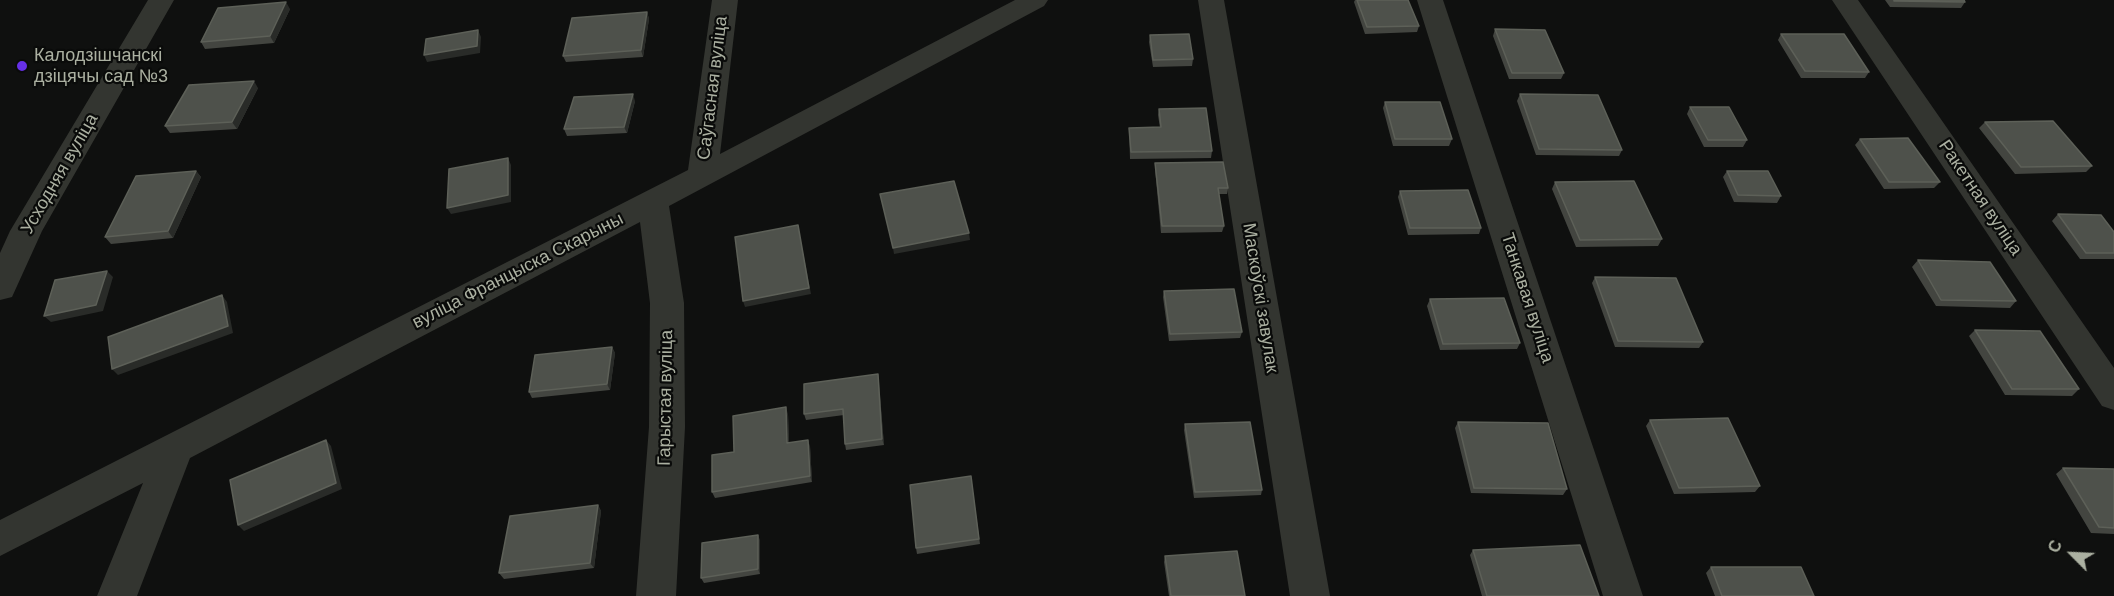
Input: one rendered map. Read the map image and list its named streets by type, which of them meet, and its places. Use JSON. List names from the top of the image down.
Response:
{
  "streets": {
    "street": [
      "Саўгасная вуліца",
      "Усходняя вуліца",
      "Ракетная вуліца",
      "вуліца Францыска Скарыны",
      "Маскоўскі завулак",
      "Танкавая вуліца",
      "Гарыстая вуліца"
    ]
  },
  "crossings": [
    ["Саўгасная вуліца", "вуліца Францыска Скарыны"],
    ["вуліца Францыска Скарыны", "Гарыстая вуліца"]
  ],
  "places": ["Калодзішчанскі дзіцячы сад №3"],
  "north": "top left"
}
